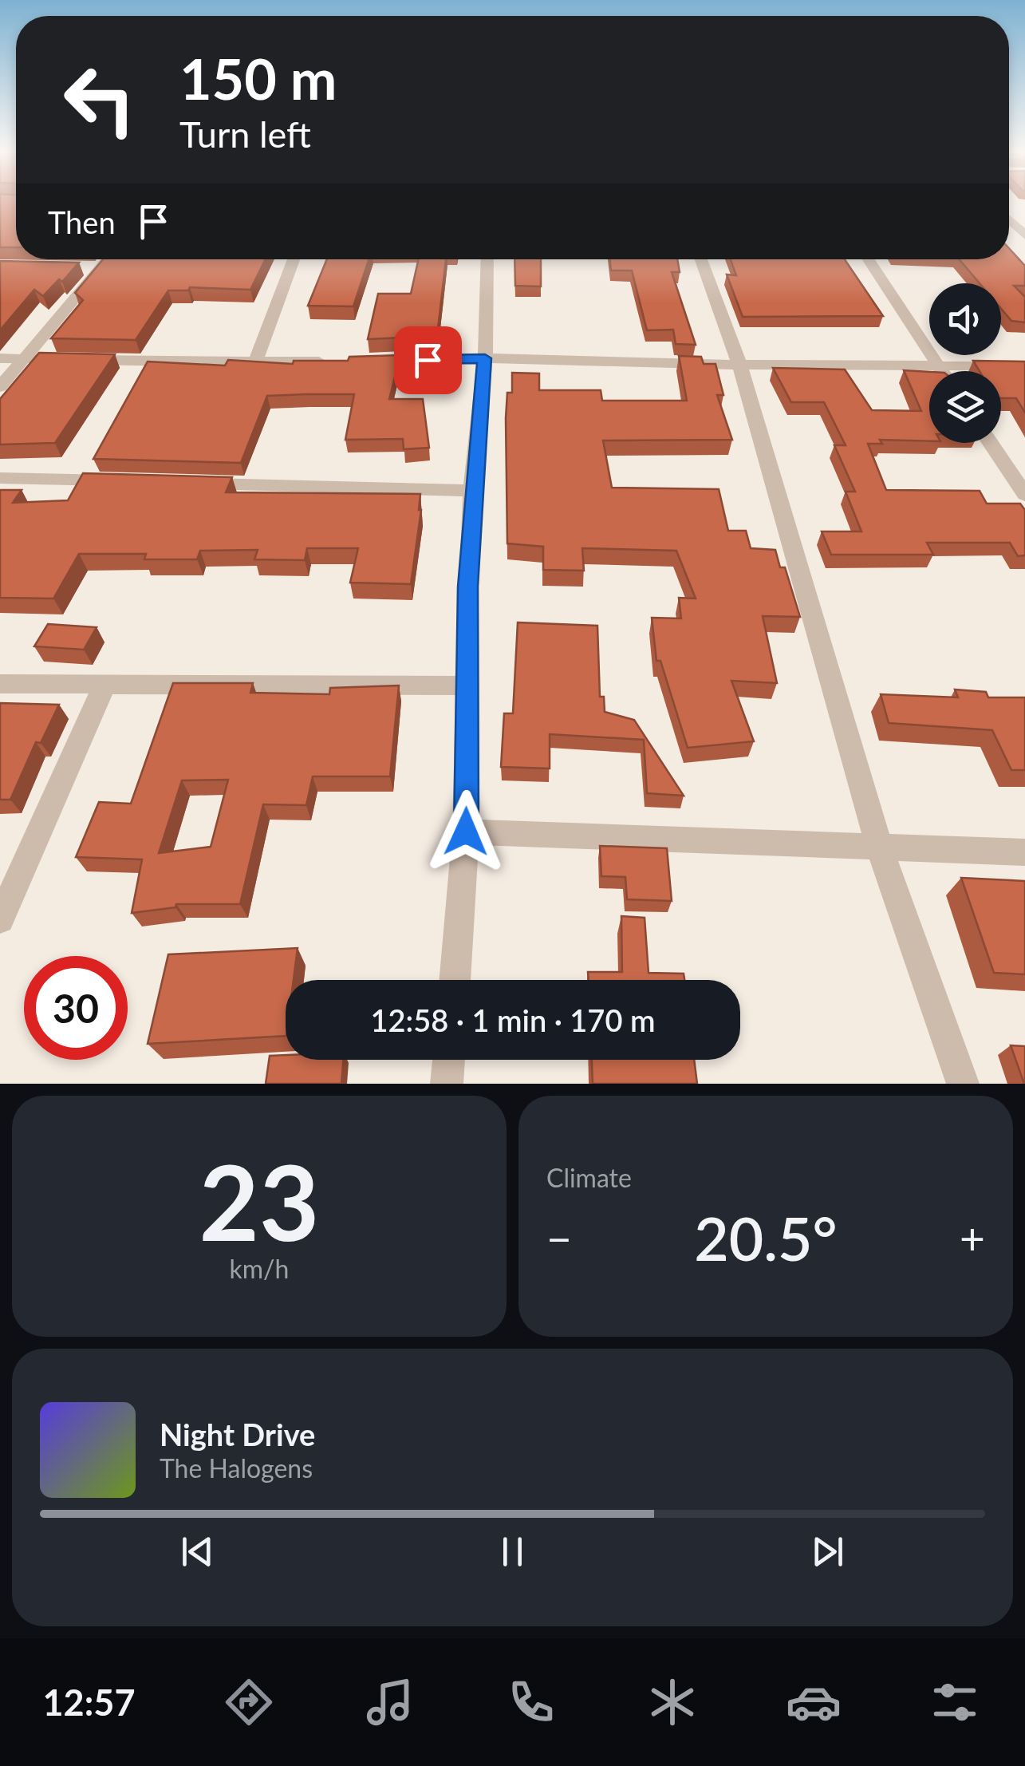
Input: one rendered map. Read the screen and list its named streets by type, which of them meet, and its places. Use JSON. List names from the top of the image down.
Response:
{
  "page": {
    "turn": ["150 m", "Turn left"],
    "then": "Then",
    "limit": "30",
    "trip": "12:58 · 1 min · 170 m",
    "tile": [
      ["23", "km/h"],
      "Climate"
    ],
    "heat": ["−", "20.5°", "+"],
    "song": ["Night Drive", "The Halogens"],
    "tabs": "12:57"
  }
}
